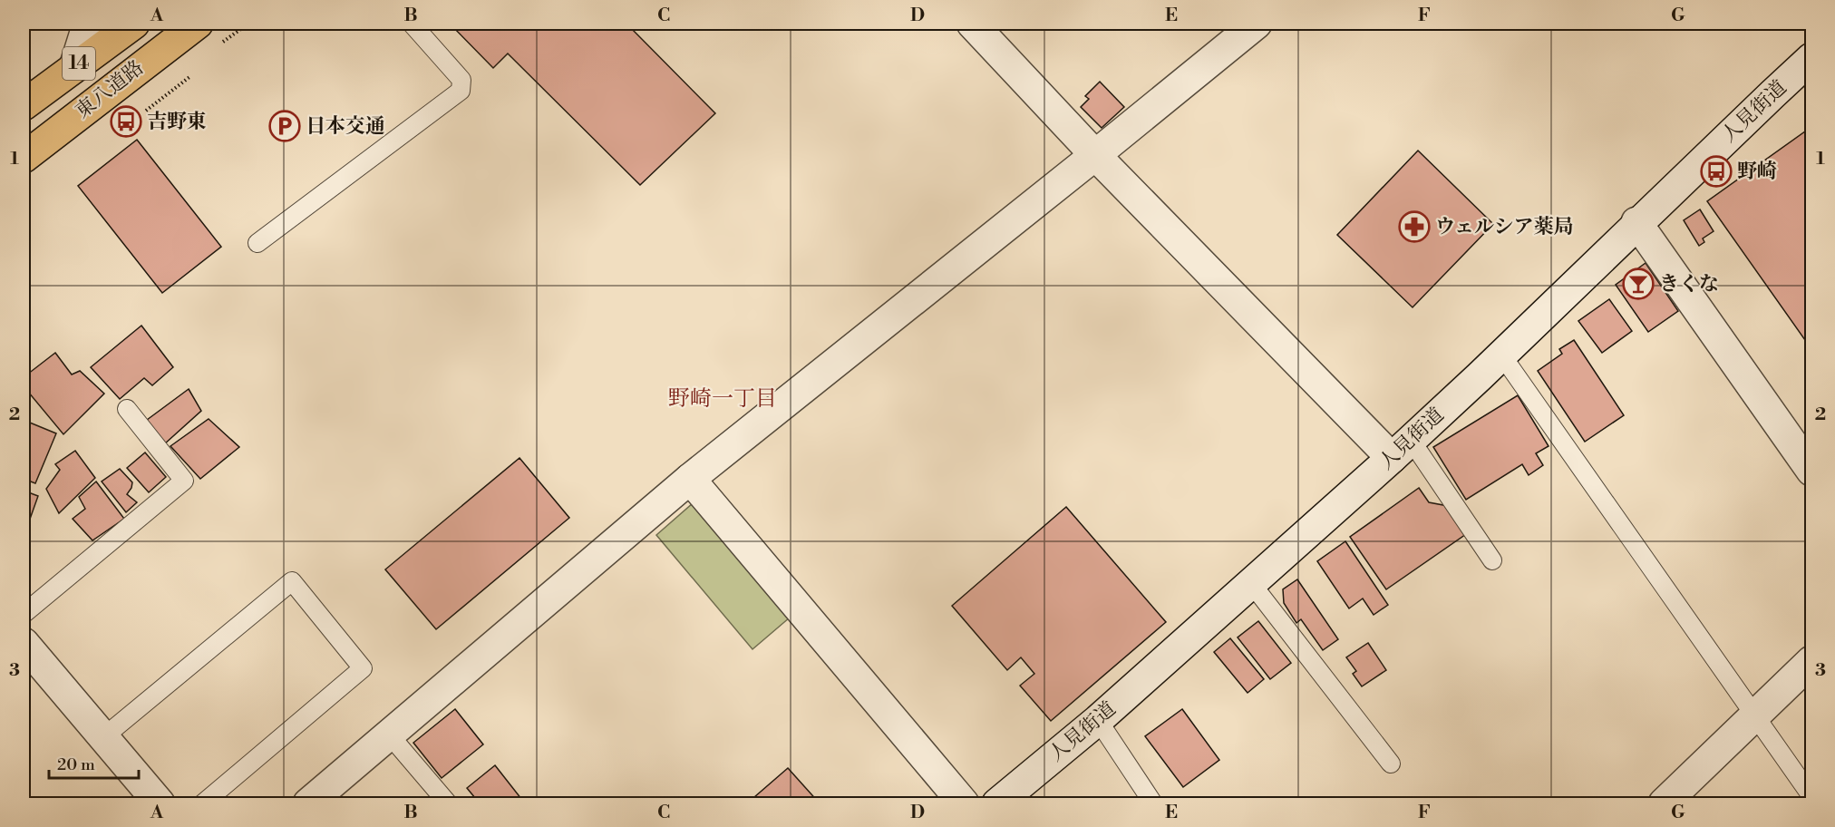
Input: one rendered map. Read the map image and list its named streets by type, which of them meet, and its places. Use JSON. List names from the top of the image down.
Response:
{
  "streets": {
    "main road": ["14", "東八道路"],
    "street": ["人見街道"]
  },
  "districts": ["野崎一丁目"],
  "places": {
    "bus stop": ["吉野東", "野崎"],
    "parking": ["日本交通"],
    "pharmacy": ["ウェルシア薬局"],
    "bar": ["きくな"]
  },
  "scale_bar": "20 m",
  "grid": {
    "columns": [
      "A",
      "B",
      "C",
      "D",
      "E",
      "F",
      "G"
    ],
    "rows": ["1", "2", "3"]
  }
}
